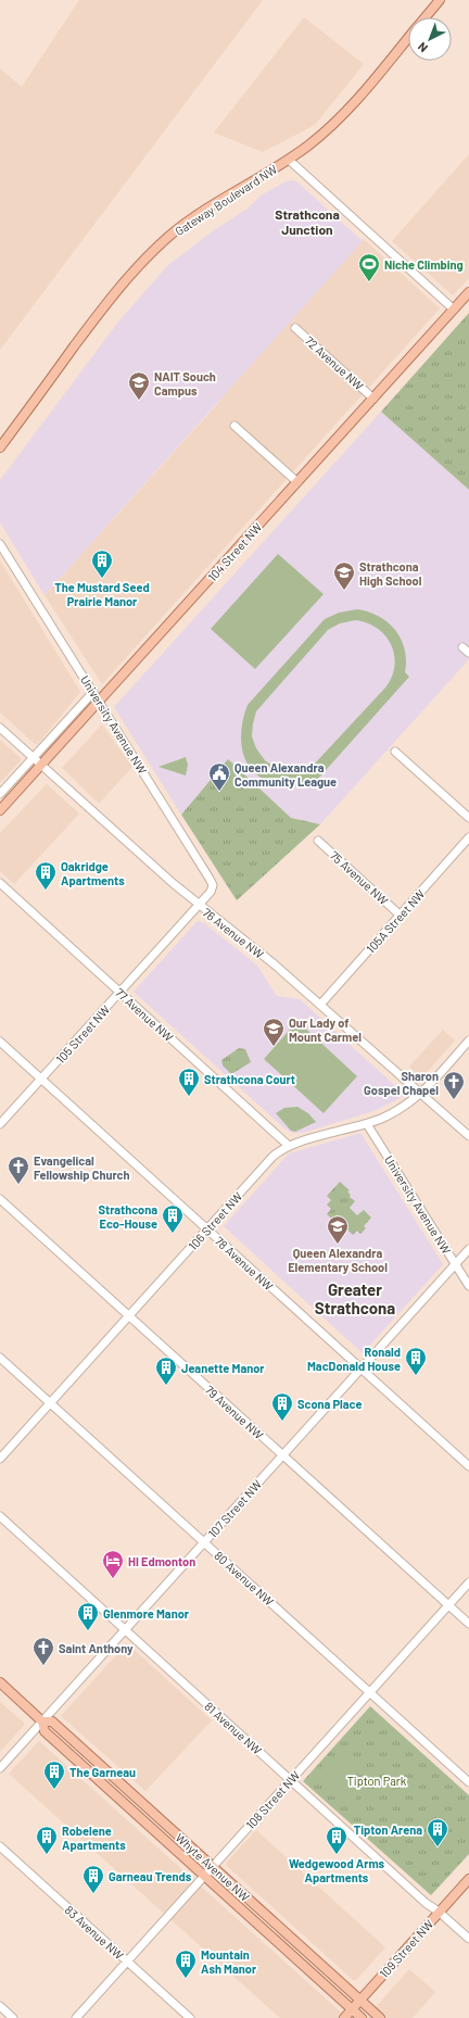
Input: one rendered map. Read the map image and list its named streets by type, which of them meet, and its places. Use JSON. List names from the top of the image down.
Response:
{
  "streets": {
    "main road": [
      "Gateway Boulevard NW",
      "104 Street NW",
      "Whyte Avenue NW",
      "109 Street NW"
    ],
    "street": [
      "72 Avenue NW",
      "University Avenue NW",
      "75 Avenue NW",
      "105A Street NW",
      "76 Avenue NW",
      "77 Avenue NW",
      "105 Street NW",
      "106 Street NW",
      "78 Avenue NW",
      "79 Avenue NW",
      "107 Street NW",
      "80 Avenue NW",
      "81 Avenue NW",
      "108 Street NW",
      "83 Avenue NW"
    ]
  },
  "crossings": [
    ["72 Avenue NW", "104 Street NW"],
    ["104 Street NW", "University Avenue NW"],
    ["104 Street NW", "76 Avenue NW"],
    ["University Avenue NW", "76 Avenue NW"],
    ["University Avenue NW", "105 Street NW"],
    ["University Avenue NW", "106 Street NW"],
    ["University Avenue NW", "107 Street NW"],
    ["75 Avenue NW", "105A Street NW"],
    ["105A Street NW", "76 Avenue NW"],
    ["76 Avenue NW", "105 Street NW"],
    ["76 Avenue NW", "106 Street NW"],
    ["77 Avenue NW", "105 Street NW"],
    ["77 Avenue NW", "106 Street NW"],
    ["105 Street NW", "78 Avenue NW"],
    ["106 Street NW", "78 Avenue NW"],
    ["106 Street NW", "79 Avenue NW"],
    ["106 Street NW", "80 Avenue NW"],
    ["78 Avenue NW", "107 Street NW"],
    ["79 Avenue NW", "107 Street NW"],
    ["79 Avenue NW", "108 Street NW"],
    ["107 Street NW", "80 Avenue NW"],
    ["107 Street NW", "81 Avenue NW"],
    ["107 Street NW", "Whyte Avenue NW"],
    ["80 Avenue NW", "108 Street NW"],
    ["81 Avenue NW", "108 Street NW"],
    ["81 Avenue NW", "109 Street NW"],
    ["108 Street NW", "Whyte Avenue NW"],
    ["108 Street NW", "83 Avenue NW"],
    ["Whyte Avenue NW", "109 Street NW"]
  ],
  "districts": ["Strathcona Junction", "Greater Strathcona"],
  "parks": ["Tipton Park"],
  "places": {
    "sports": ["Niche Climbing"],
    "school or university": [
      "NAIT Souch Campus",
      "Strathcona High School",
      "Our Lady of Mount Carmel",
      "Queen Alexandra Elementary School"
    ],
    "building": [
      "The Mustard Seed Prairie Manor",
      "Oakridge Apartments",
      "Strathcona Court",
      "Strathcona Eco-House",
      "Ronald MacDonald House",
      "Jeanette Manor",
      "Scona Place",
      "Glenmore Manor",
      "The Garneau",
      "Tipton Arena",
      "Robelene Apartments",
      "Wedgewood Arms Apartments",
      "Garneau Trends",
      "Mountain Ash Manor"
    ],
    "public building": ["Queen Alexandra Community League"],
    "church": ["Sharon Gospel Chapel", "Evangelical Fellowship Church", "Saint Anthony"],
    "hotel": ["HI Edmonton"]
  },
  "north": "bottom left"
}
